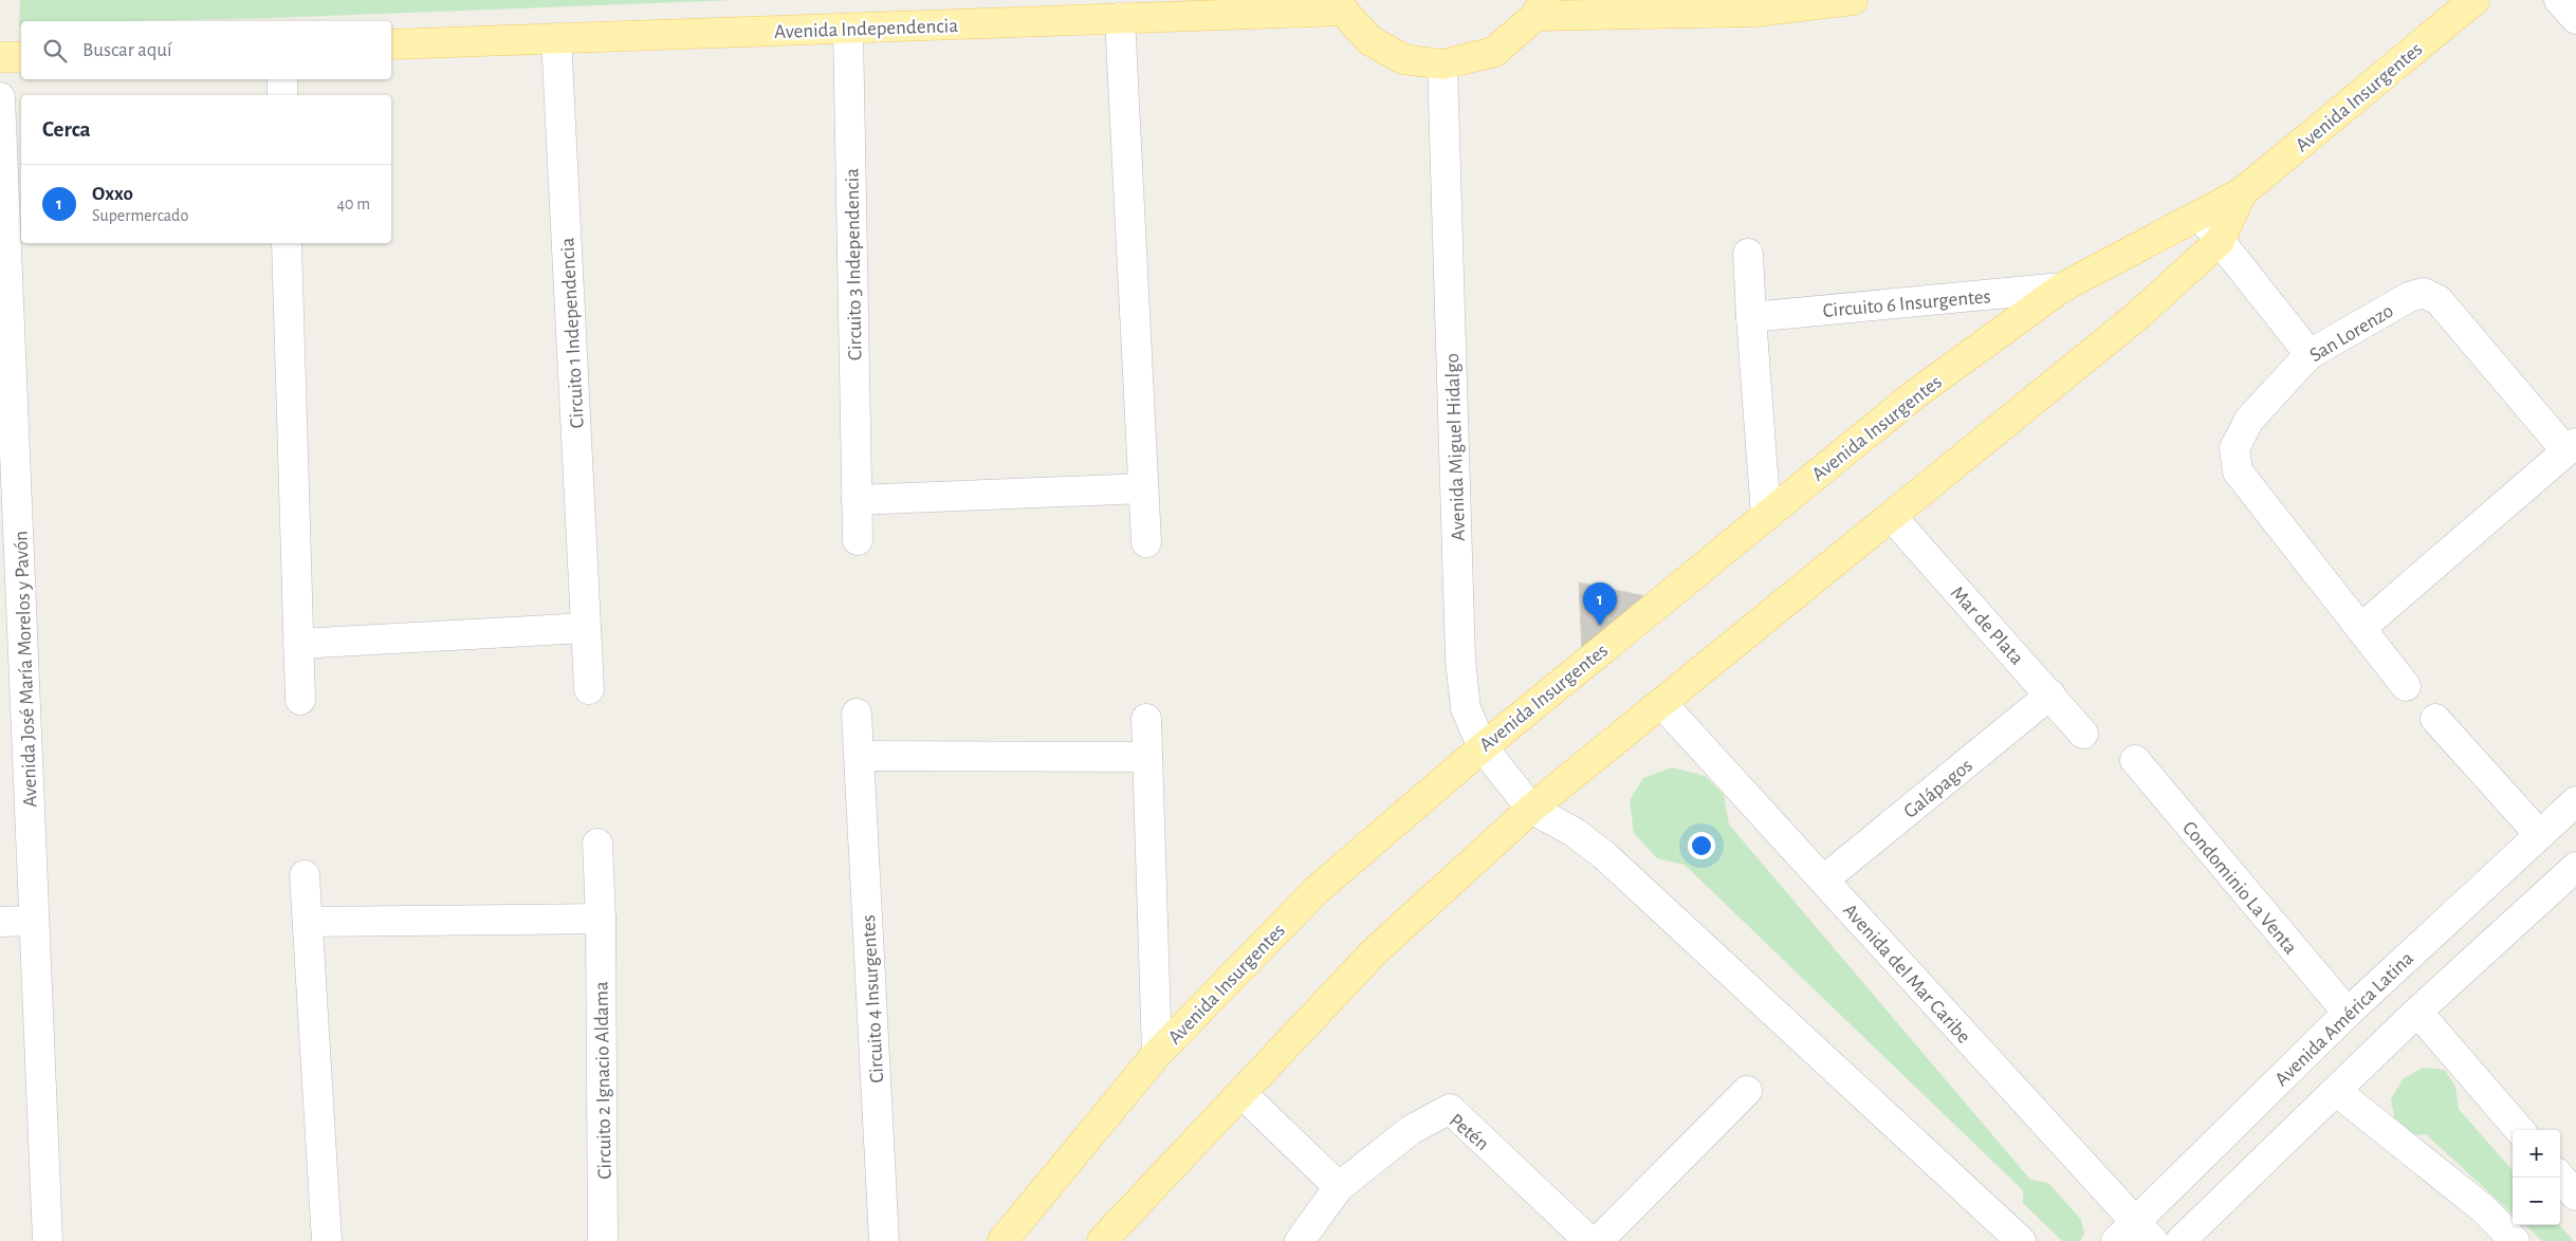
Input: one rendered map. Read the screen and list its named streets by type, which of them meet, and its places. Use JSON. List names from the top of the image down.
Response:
{
  "streets": {
    "main road": ["Avenida Independencia", "Avenida Insurgentes"],
    "street": [
      "Circuito 3 Independencia",
      "Circuito 6 Insurgentes",
      "San Lorenzo",
      "Circuito 1 Independencia",
      "Avenida Miguel Hidalgo",
      "Mar de Plata",
      "Avenida José María Morelos y Pavón",
      "Galápagos",
      "Condominio La Venta",
      "Avenida del Mar Caribe",
      "Circuito 4 Insurgentes",
      "Avenida América Latina",
      "Circuito 2 Ignacio Aldama",
      "Petén"
    ]
  },
  "crossings": [
    ["Avenida Independencia", "Circuito 3 Independencia"],
    ["Avenida Independencia", "Circuito 1 Independencia"],
    ["Avenida Insurgentes", "Circuito 6 Insurgentes"],
    ["Avenida Insurgentes", "Avenida Miguel Hidalgo"],
    ["Avenida Insurgentes", "Mar de Plata"],
    ["Avenida Insurgentes", "Avenida del Mar Caribe"],
    ["Mar de Plata", "Galápagos"],
    ["Galápagos", "Avenida del Mar Caribe"],
    ["Condominio La Venta", "Avenida América Latina"],
    ["Avenida del Mar Caribe", "Avenida América Latina"]
  ],
  "page": {
    "search": "Buscar aquí",
    "heading": "Cerca",
    "list": [
      {
        "mark": "1",
        "name": "Oxxo",
        "note": "Supermercado",
        "value": "40 m"
      }
    ],
    "pins": "1",
    "map_buttons": ["+", "−"]
  }
}
